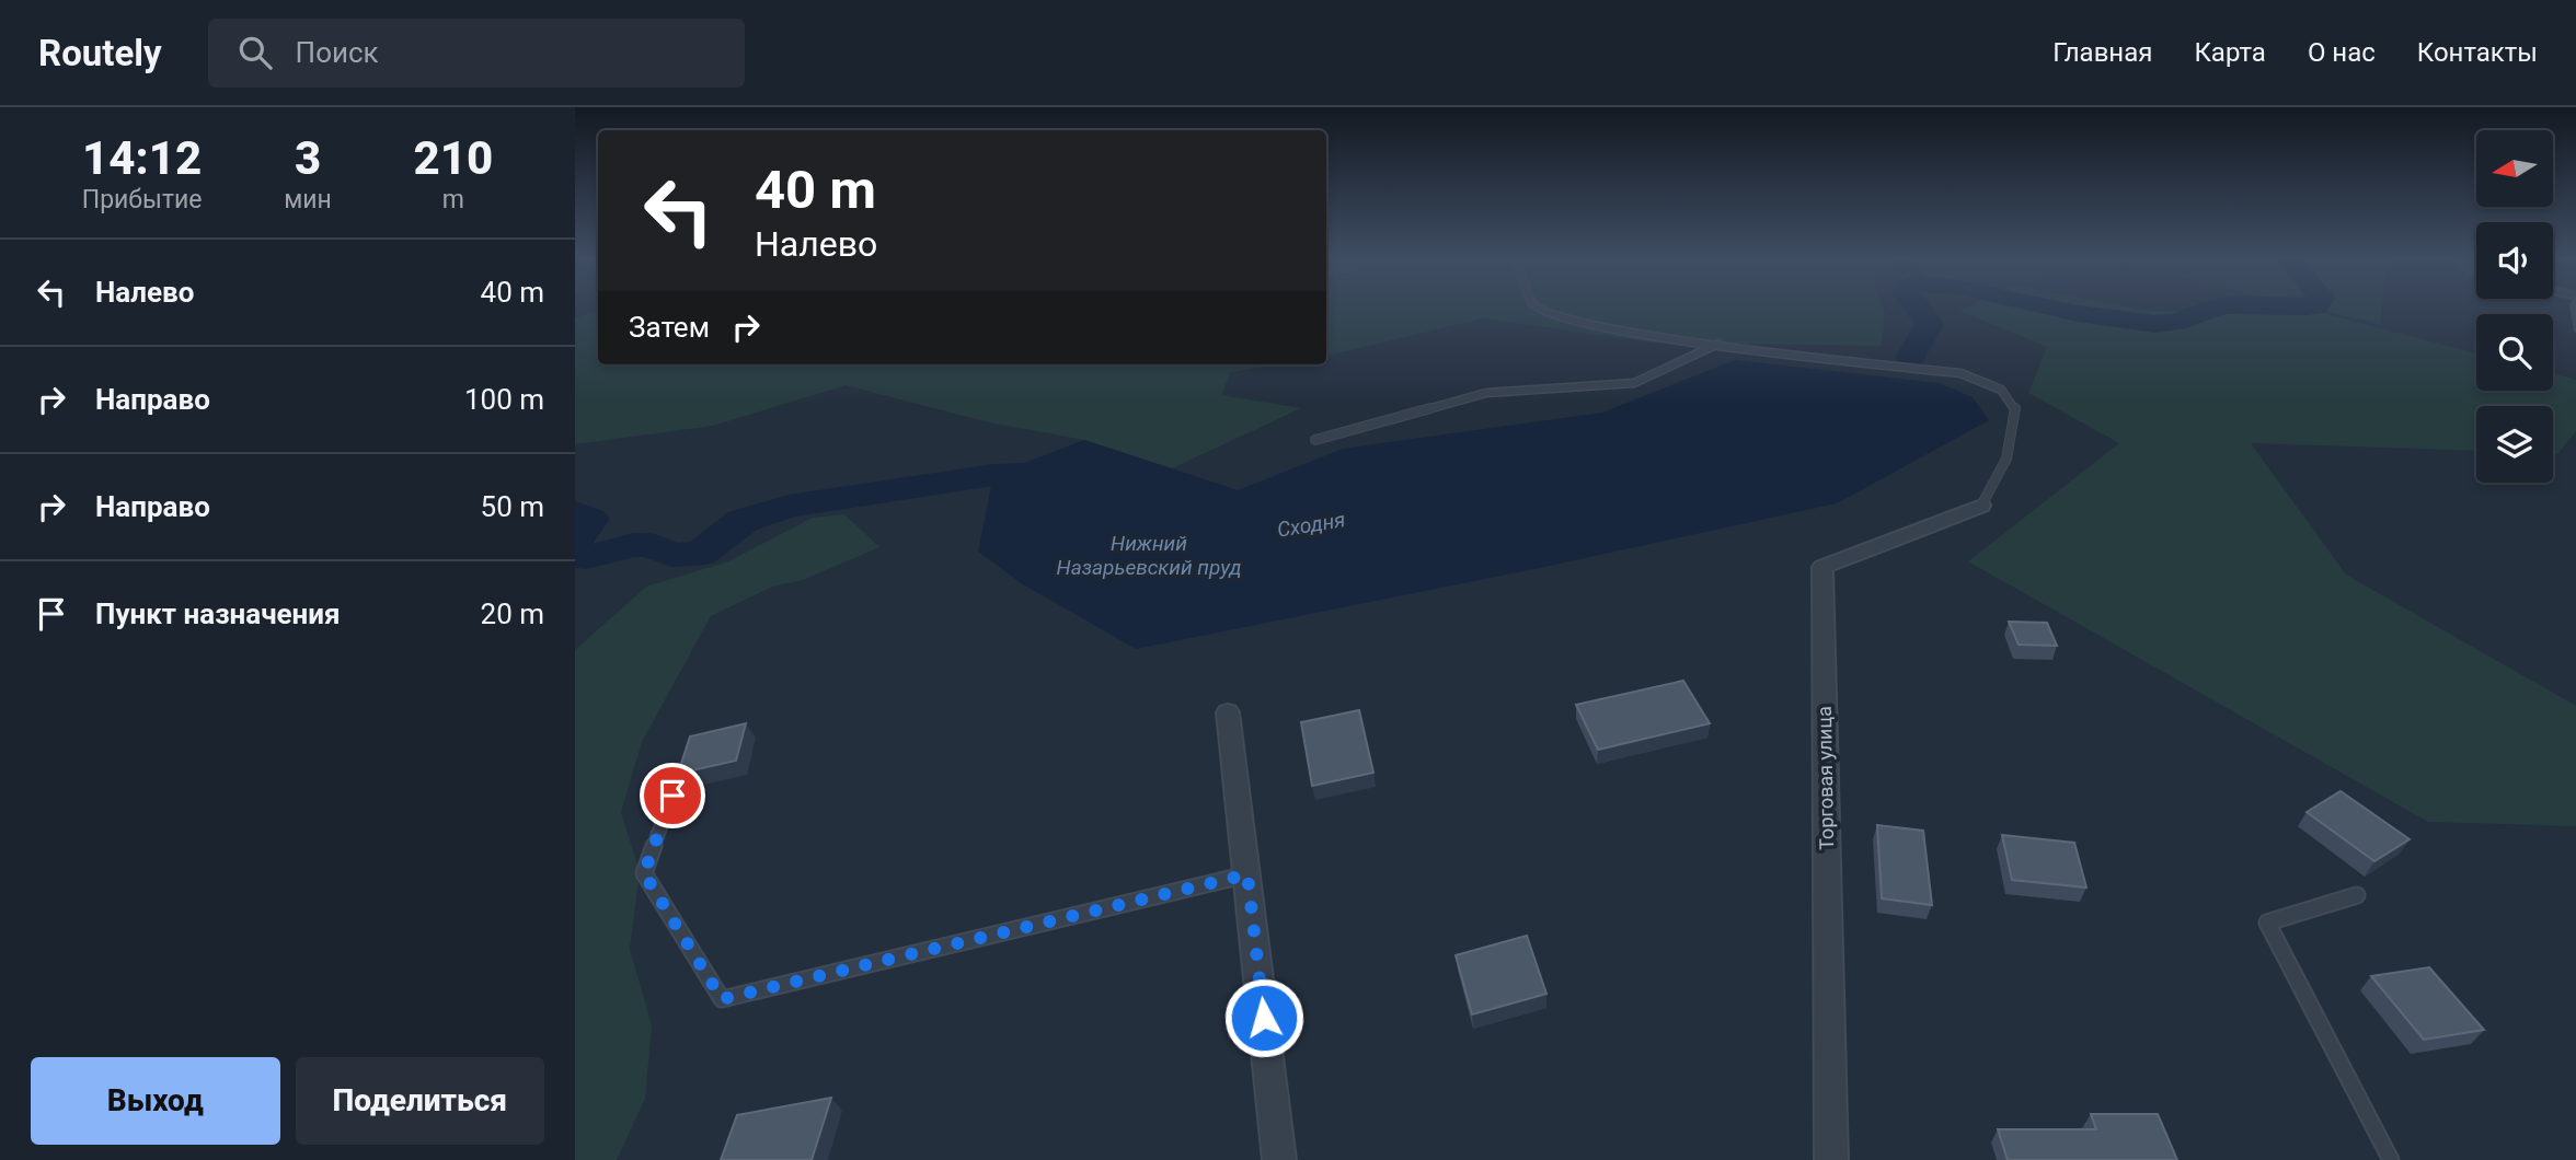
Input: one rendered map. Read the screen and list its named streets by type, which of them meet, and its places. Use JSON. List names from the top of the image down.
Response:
{
  "streets": {
    "street": ["Торговая улица"]
  },
  "water": ["Сходня", "Нижний Назарьевский пруд"],
  "north": "left",
  "page": {
    "header": "Routely",
    "search": "Поиск",
    "nav": [
      "Главная",
      "Карта",
      "О нас",
      "Контакты"
    ],
    "eta": [
      "14:12",
      "Прибытие",
      "3",
      "мин",
      "210",
      "m"
    ],
    "turn": ["40 m", "Налево"],
    "list": [
      {
        "name": "Налево",
        "value": "40 m"
      },
      {
        "name": "Направо",
        "value": "100 m"
      },
      {
        "name": "Направо",
        "value": "50 m"
      },
      {
        "name": "Пункт назначения",
        "value": "20 m"
      }
    ],
    "then": "Затем",
    "buttons": ["Выход", "Поделиться"]
  }
}
